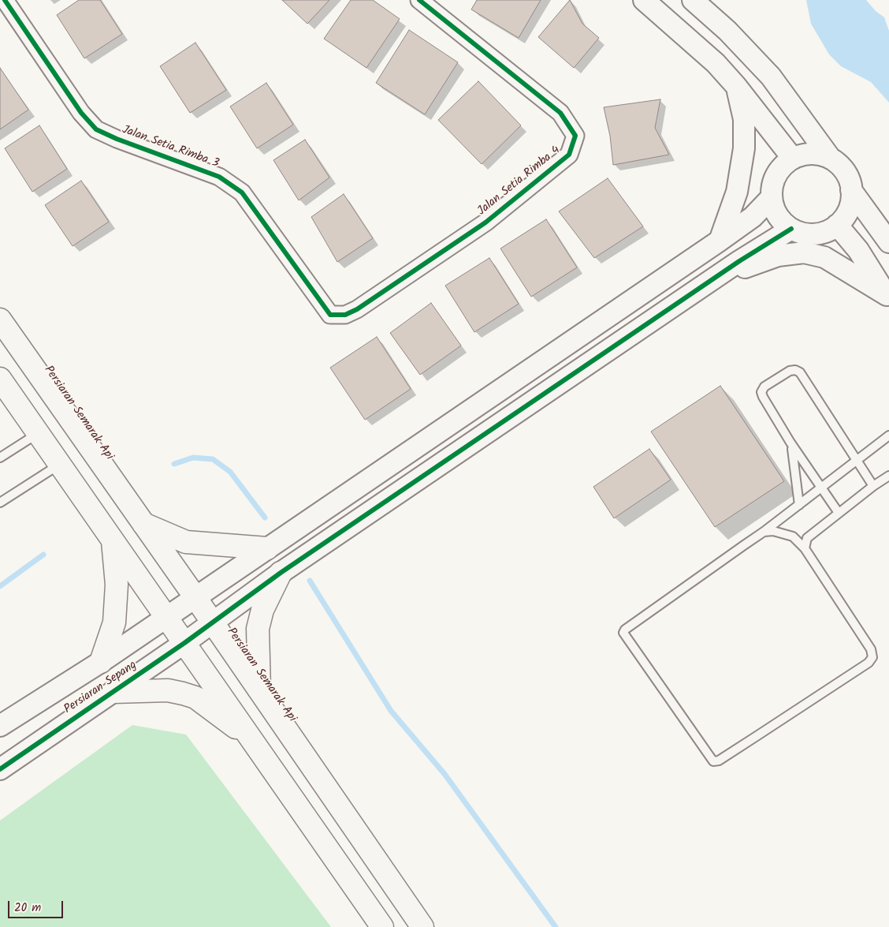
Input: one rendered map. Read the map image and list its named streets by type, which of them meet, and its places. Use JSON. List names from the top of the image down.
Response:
{
  "streets": {
    "main road": ["Persiaran Semarak Api"],
    "street": ["Jalan Setia Rimba 3", "Jalan Setia Rimba 4", "Persiaran Sepang"]
  },
  "crossings": [
    ["Jalan Setia Rimba 3", "Jalan Setia Rimba 4"],
    ["Persiaran Semarak Api", "Persiaran Sepang"]
  ],
  "scale_bar": "20 m"
}
